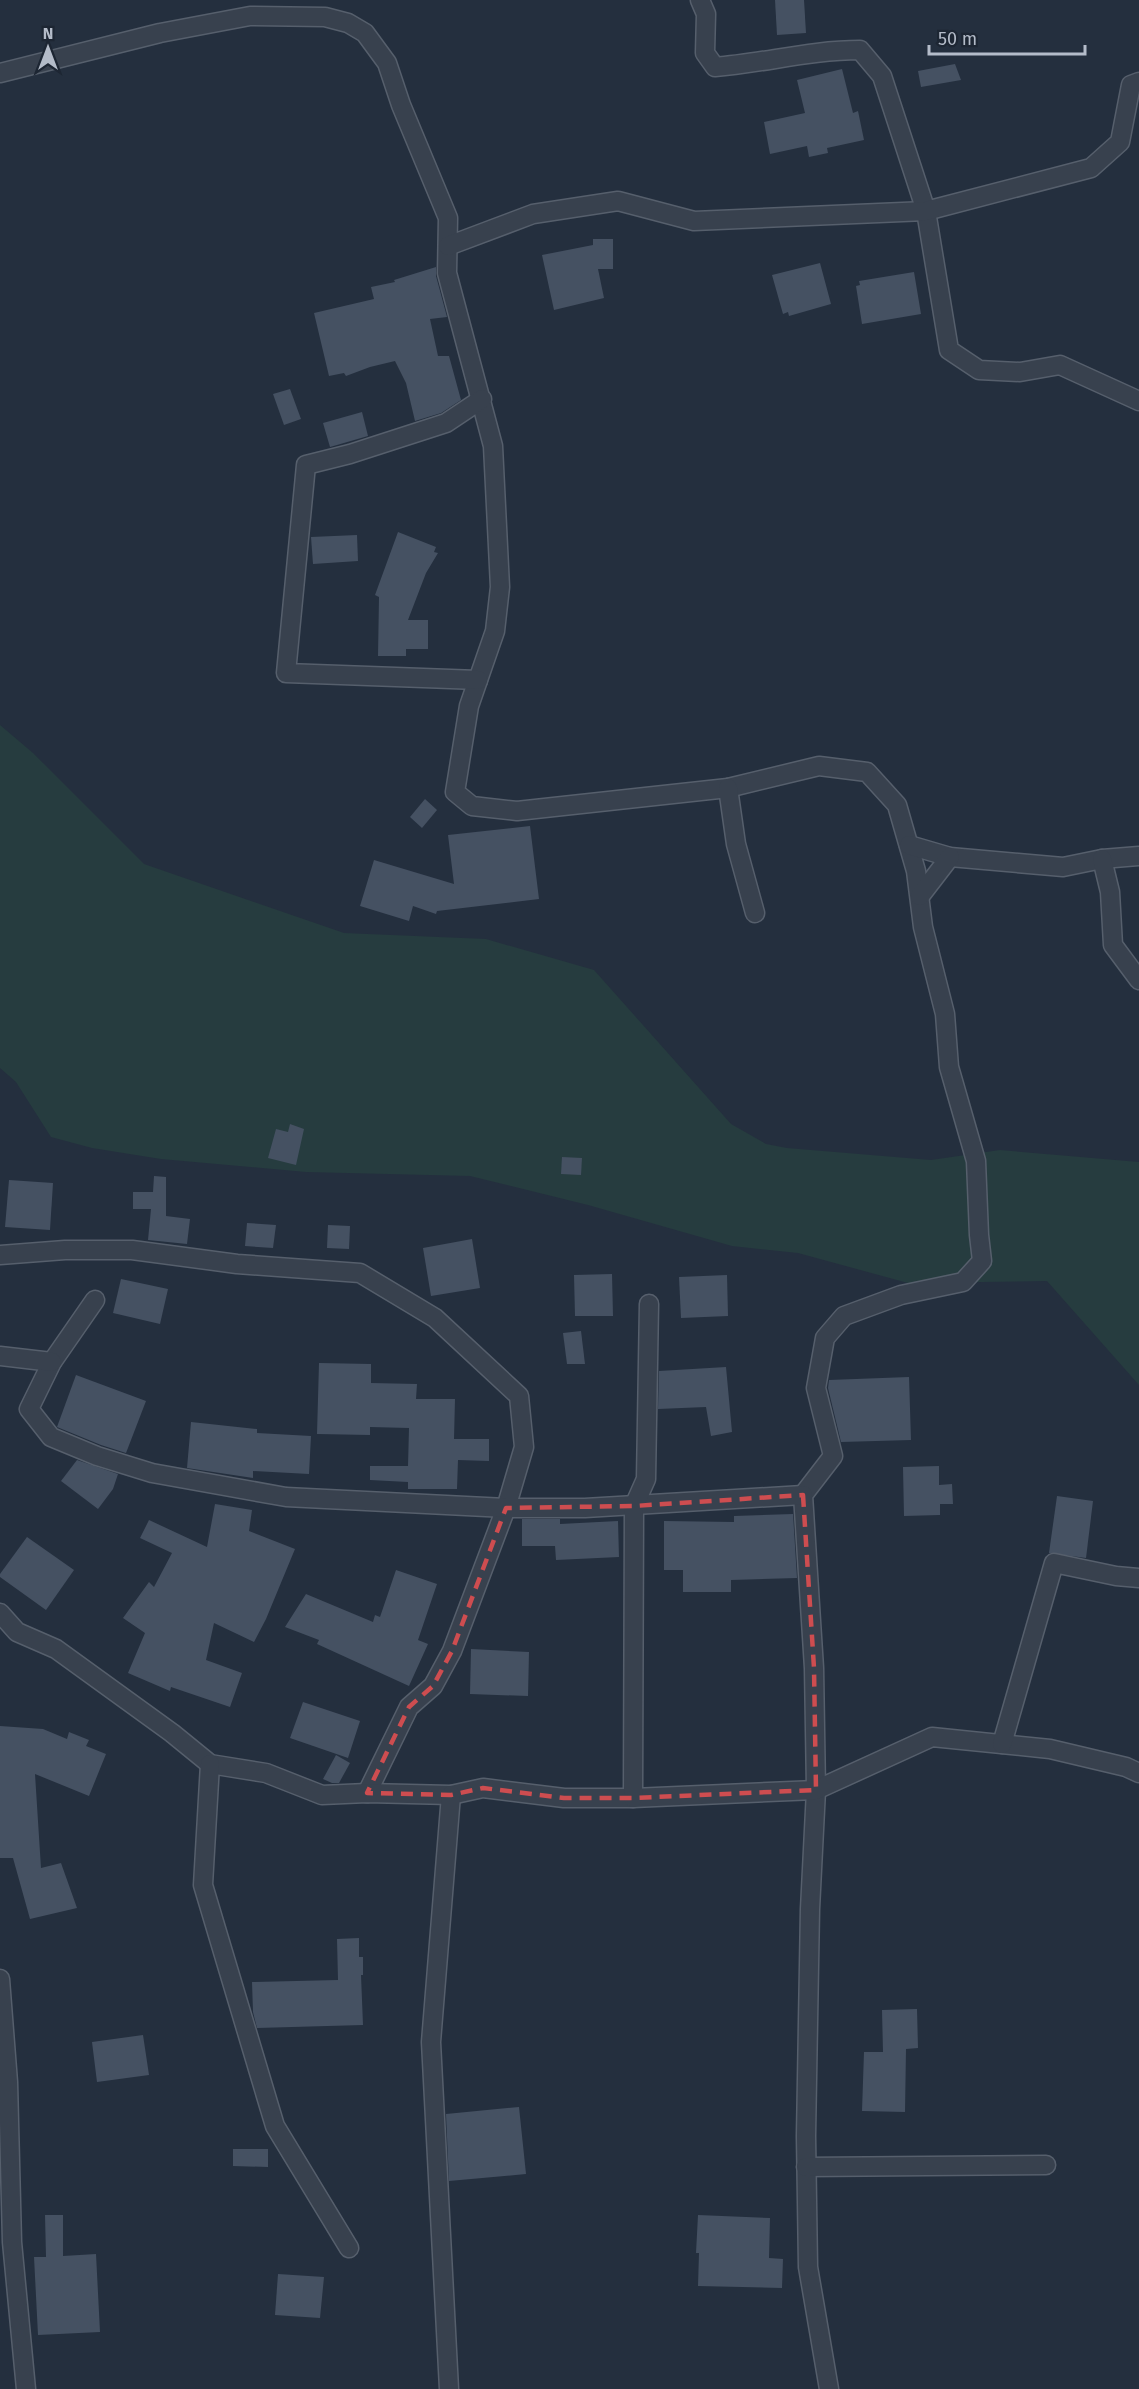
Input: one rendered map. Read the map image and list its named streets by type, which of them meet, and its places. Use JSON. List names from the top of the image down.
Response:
{
  "scale_bar": "50 m",
  "north": "top"
}
